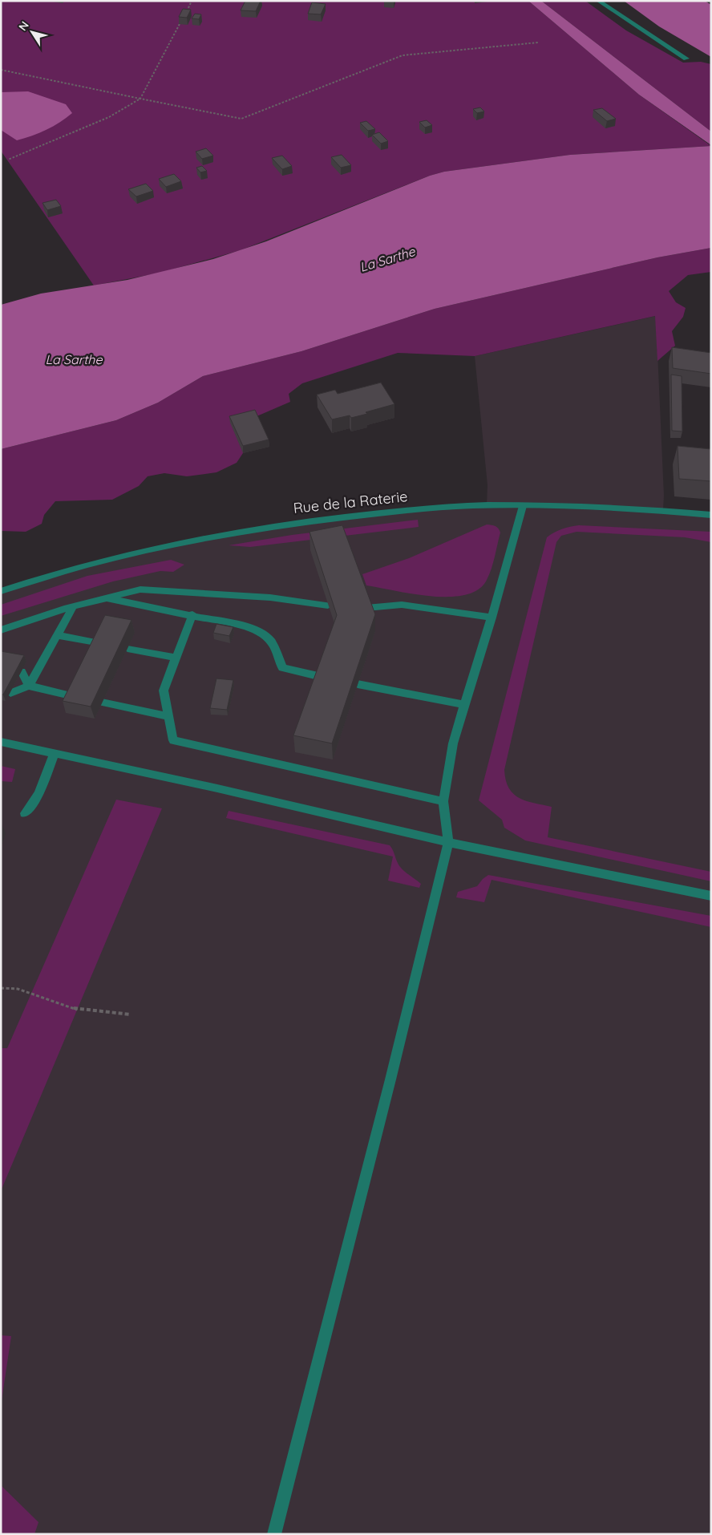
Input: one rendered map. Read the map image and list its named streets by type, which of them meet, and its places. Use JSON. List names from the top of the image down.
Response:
{
  "streets": {
    "street": ["Rue de la Raterie"]
  },
  "water": ["La Sarthe"],
  "north": "top left"
}
